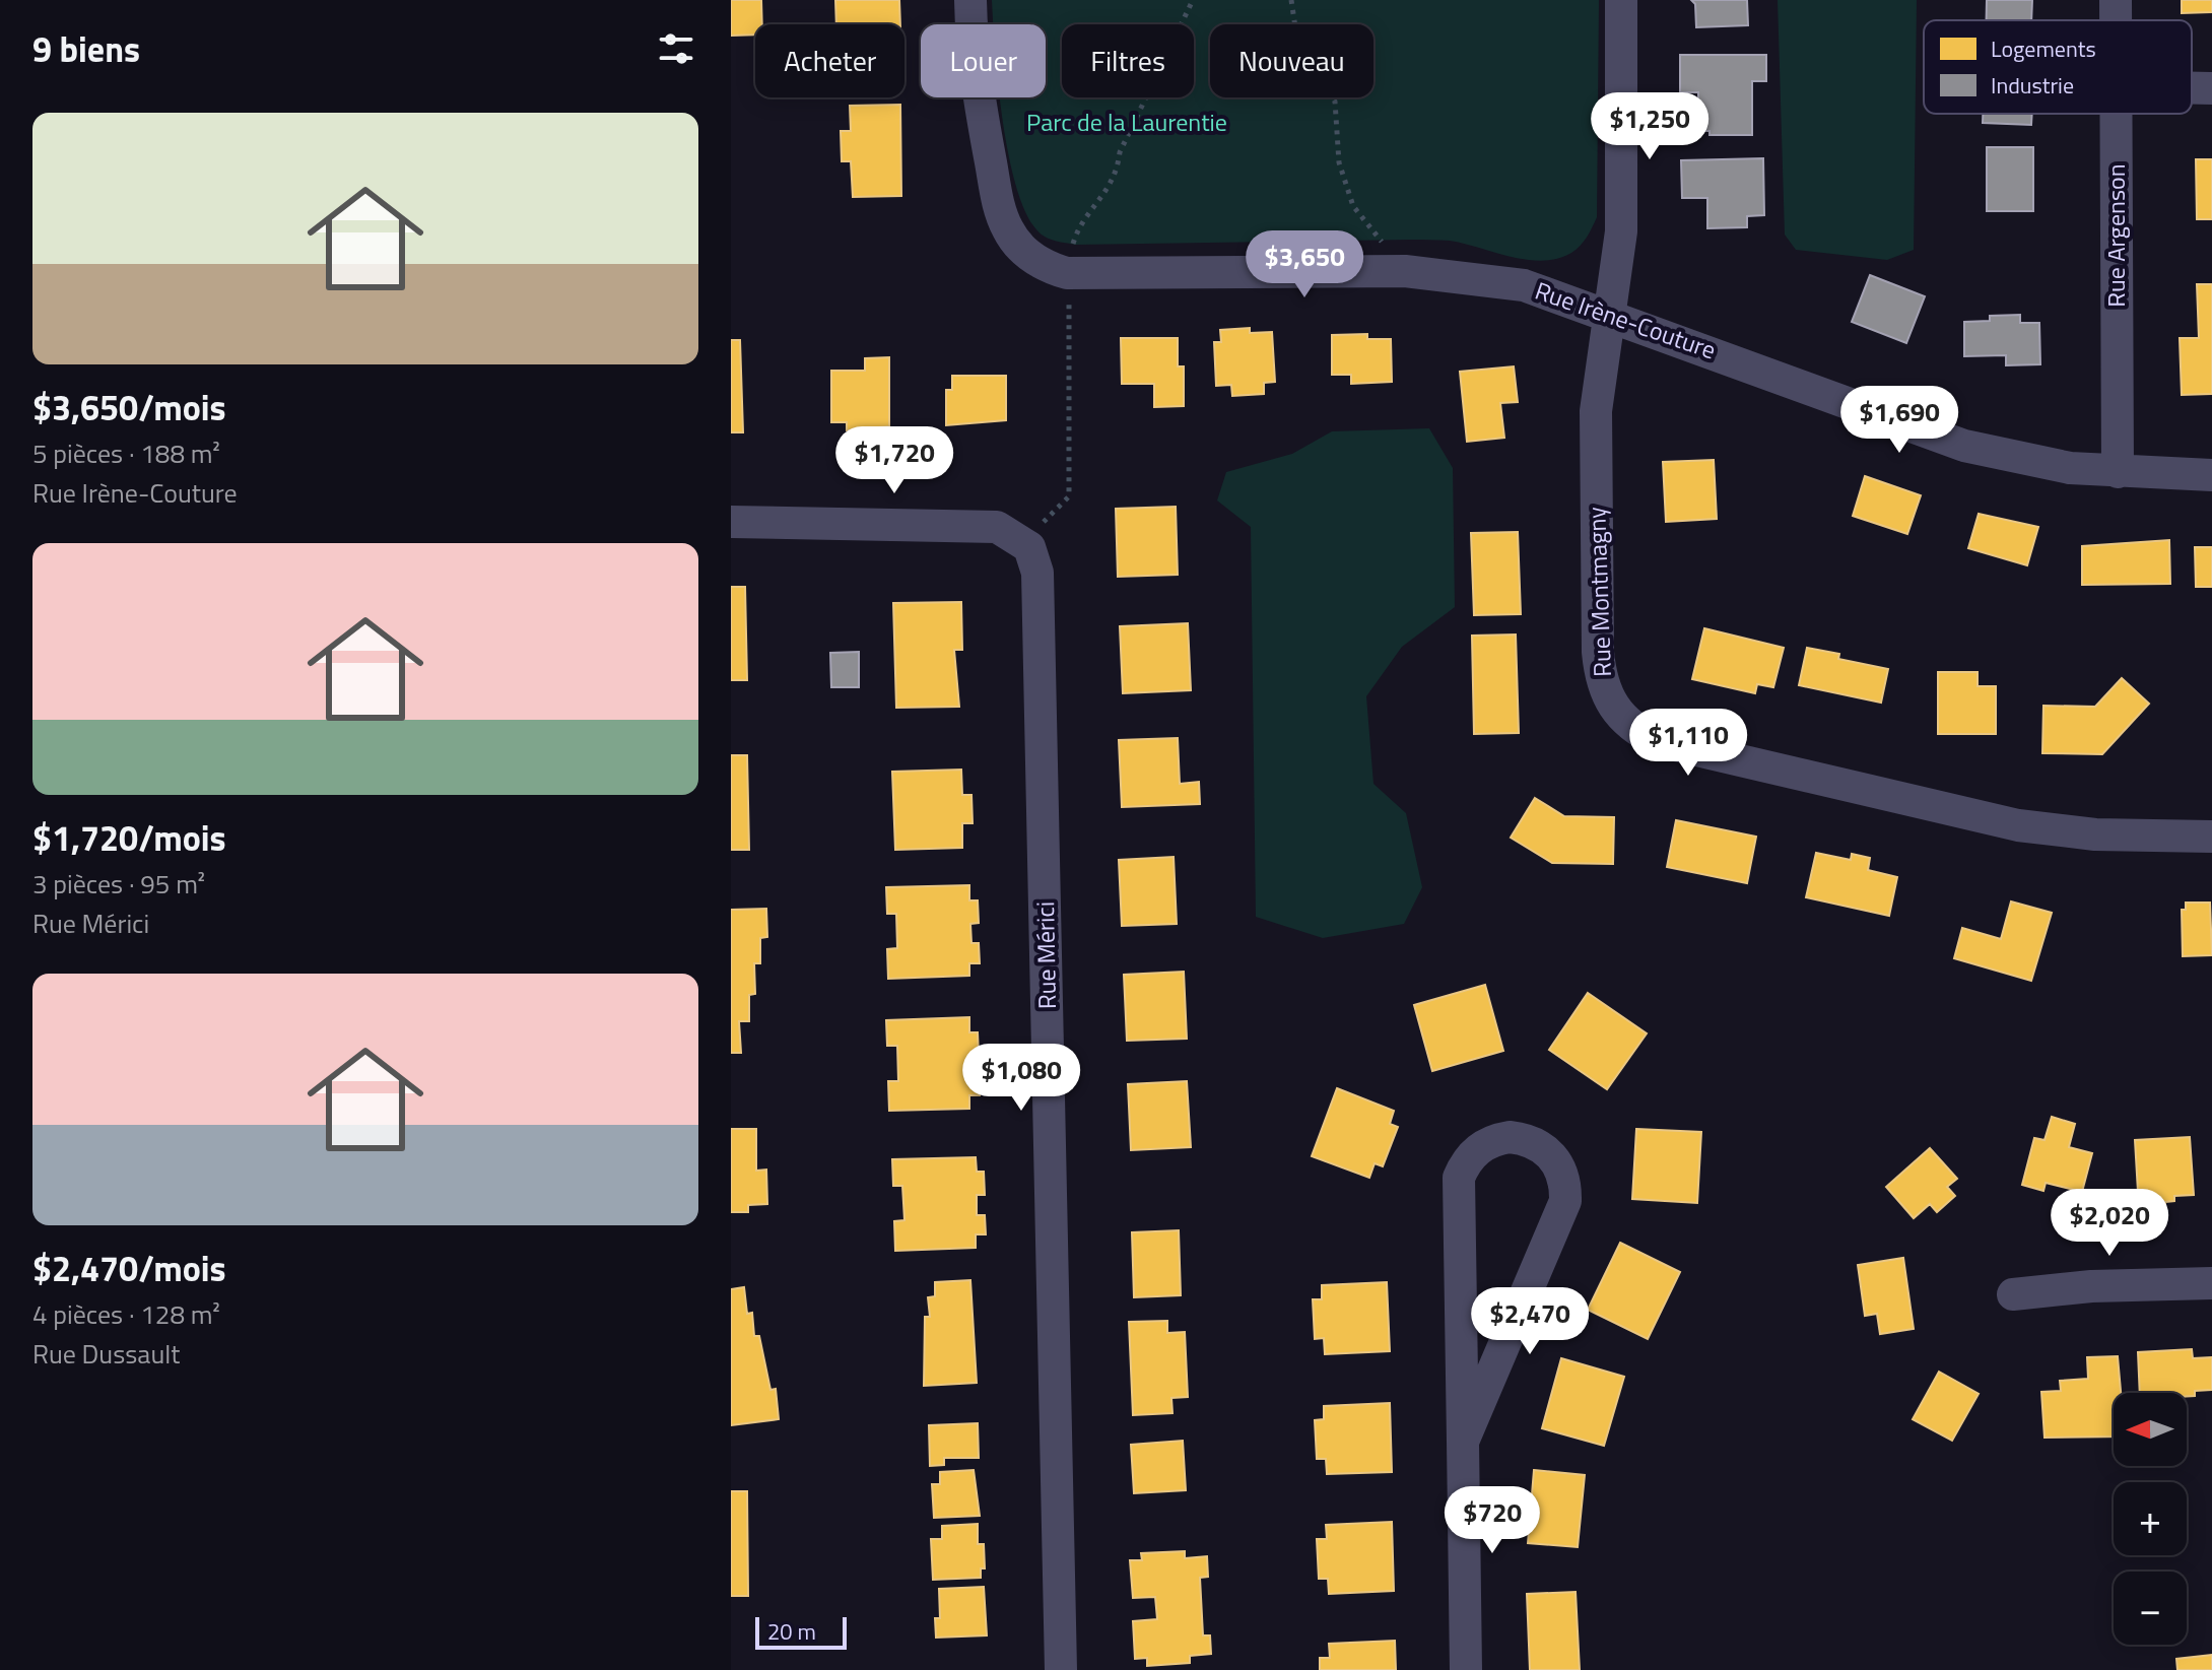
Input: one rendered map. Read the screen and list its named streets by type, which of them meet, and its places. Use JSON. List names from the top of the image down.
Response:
{
  "streets": {
    "street": [
      "Rue Argenson",
      "Rue Irène-Couture",
      "Rue Montmagny",
      "Rue Mérici"
    ]
  },
  "crossings": [
    ["Rue Argenson", "Rue Irène-Couture"],
    ["Rue Irène-Couture", "Rue Montmagny"]
  ],
  "parks": ["Parc de la Laurentie"],
  "legend": ["Logements", "Industrie"],
  "scale_bar": "20 m",
  "north": "left",
  "page": {
    "heading": "9 biens",
    "chip": [
      "Acheter",
      "Louer",
      "Filtres",
      "Nouveau"
    ],
    "price": [
      "$1,250",
      "$3,650",
      "$1,690",
      "$1,720",
      "$1,110",
      "$1,080",
      "$2,020",
      "$2,470",
      "$720"
    ],
    "list": [
      {
        "name": "$3,650/mois",
        "note": "5 pièces · 188 m² · Rue Irène-Couture"
      },
      {
        "name": "$1,720/mois",
        "note": "3 pièces · 95 m² · Rue Mérici"
      },
      {
        "name": "$2,470/mois",
        "note": "4 pièces · 128 m² · Rue Dussault"
      }
    ],
    "map_buttons": ["+", "−"],
    "scale": "20 m"
  }
}
